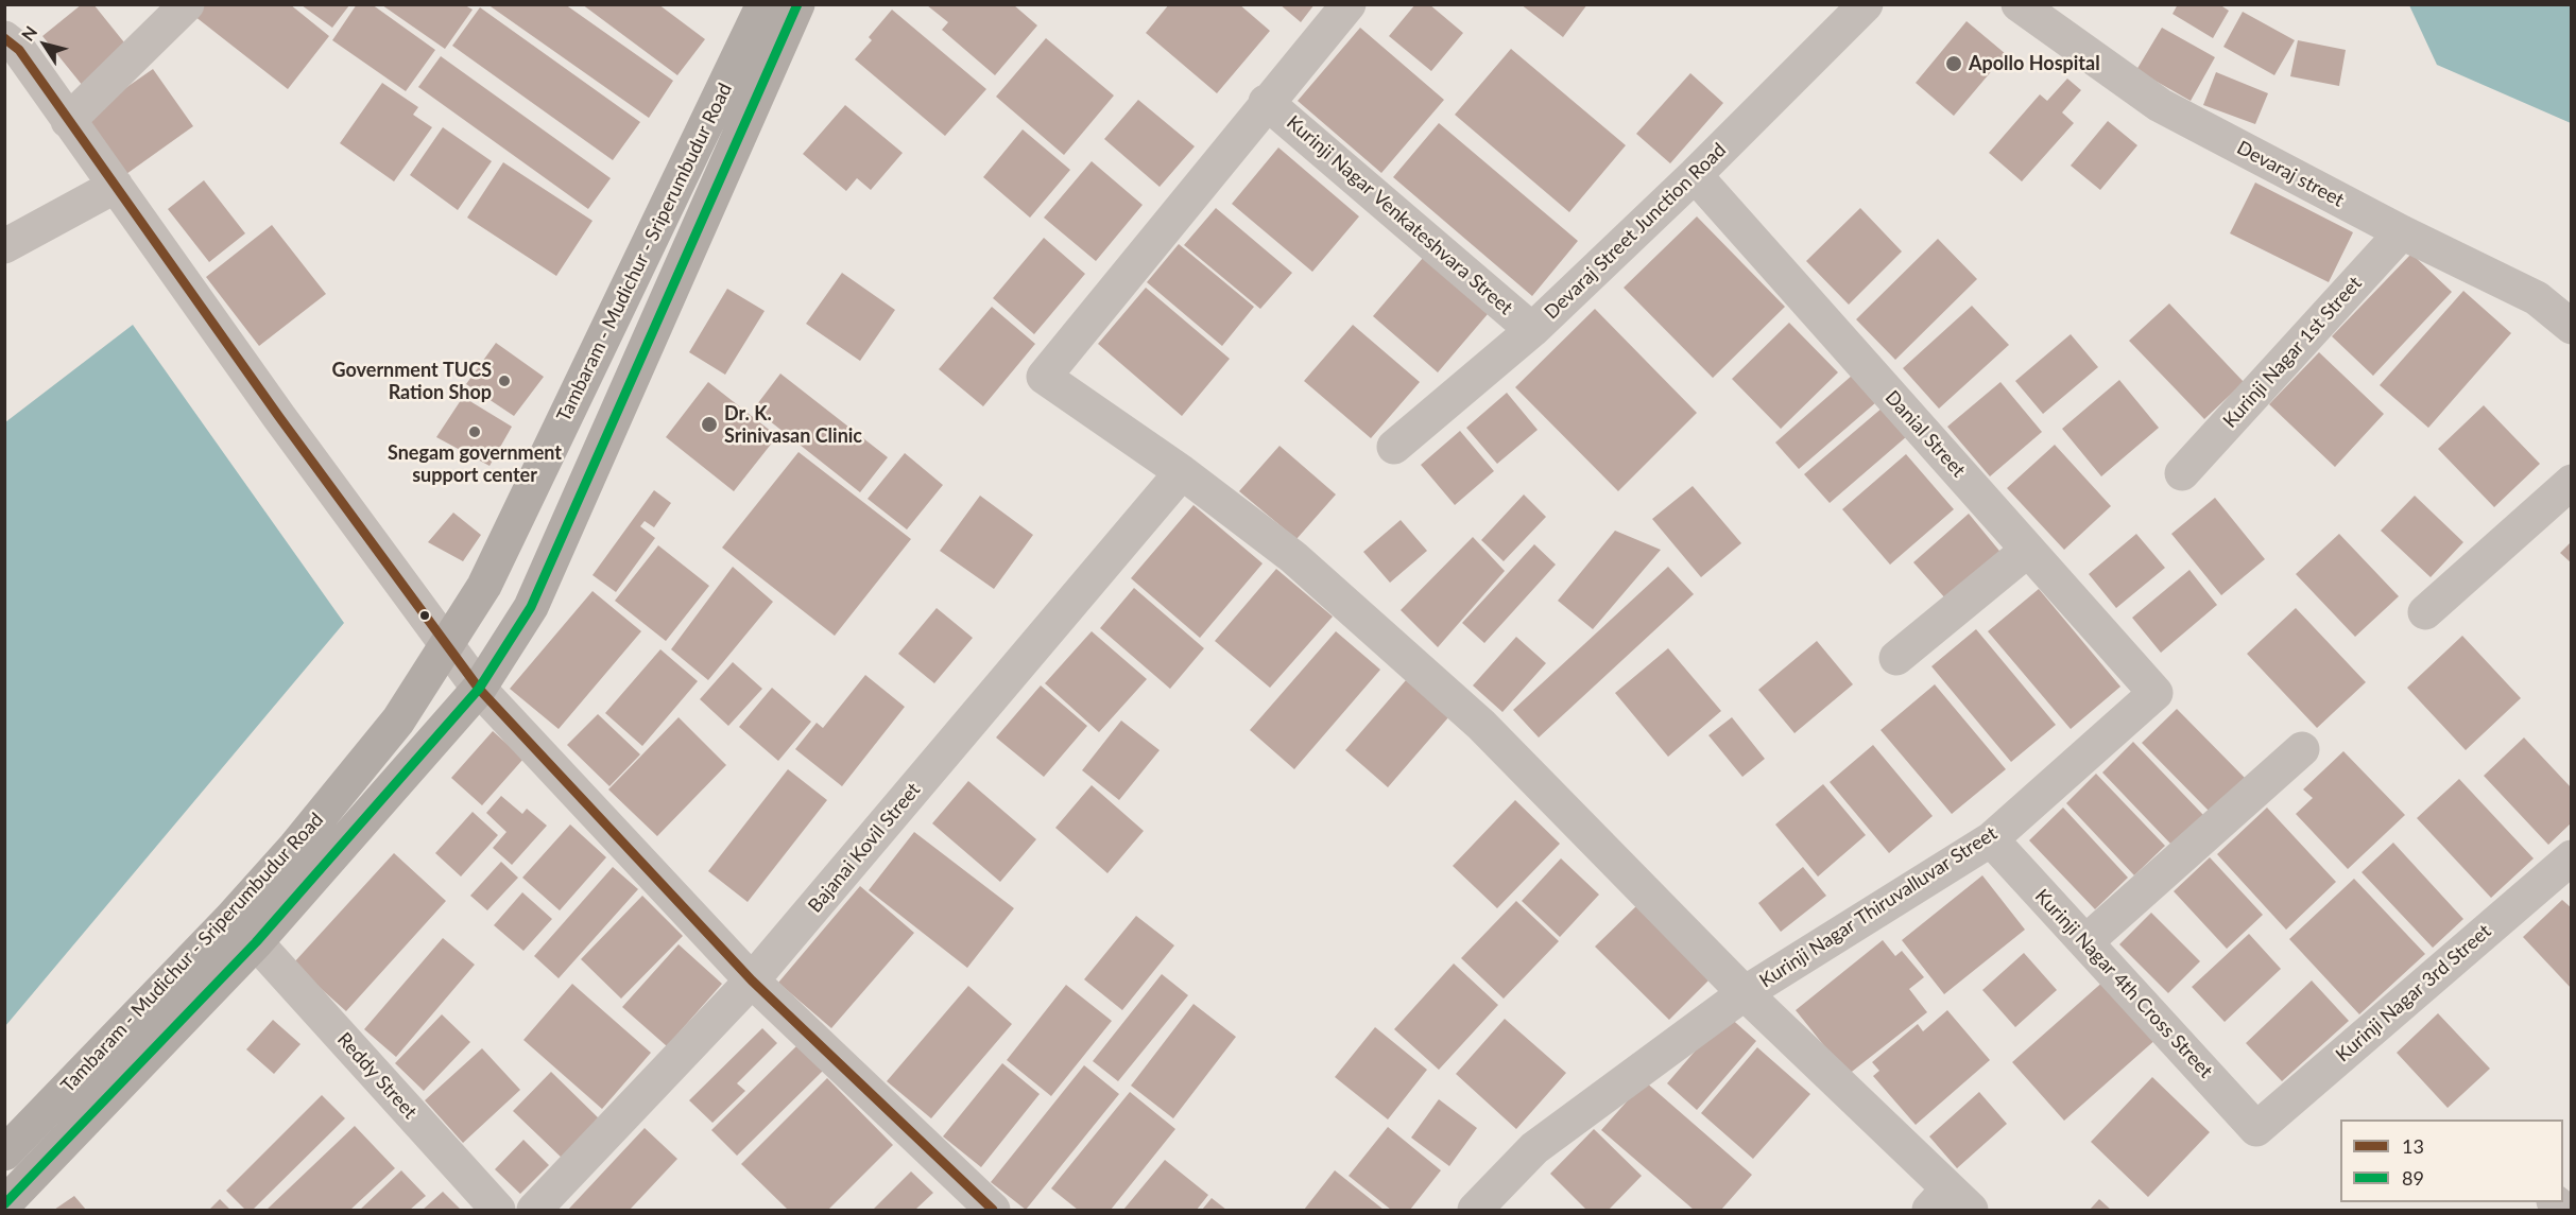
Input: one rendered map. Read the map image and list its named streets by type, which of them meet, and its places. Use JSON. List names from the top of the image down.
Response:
{
  "streets": {
    "main road": ["Tambaram - Mudichur - Sriperumbudur Road"],
    "street": [
      "Devaraj street",
      "Kurinji Nagar Venkateshvara Street",
      "Devaraj Street Junction Road",
      "Kurinji Nagar 1st Street",
      "Danial Street",
      "Bajanai Kovil Street",
      "Kurinji Nagar Thiruvalluvar Street",
      "Kurinji Nagar 4th Cross Street",
      "Kurinji Nagar 3rd Street",
      "Reddy Street"
    ]
  },
  "crossings": [
    ["Devaraj street", "Kurinji Nagar 1st Street"],
    ["Kurinji Nagar Venkateshvara Street", "Devaraj Street Junction Road"],
    ["Devaraj Street Junction Road", "Danial Street"],
    ["Tambaram - Mudichur - Sriperumbudur Road", "Reddy Street"],
    ["Danial Street", "Kurinji Nagar Thiruvalluvar Street"],
    ["Kurinji Nagar Thiruvalluvar Street", "Kurinji Nagar 4th Cross Street"],
    ["Kurinji Nagar 4th Cross Street", "Kurinji Nagar 3rd Street"]
  ],
  "places": [
    "Apollo Hospital",
    "Government TUCS Ration Shop",
    "Dr. K. Srinivasan Clinic",
    "Snegam government support center"
  ],
  "lines": ["transit line 89", "transit line 13"],
  "legend": ["13", "89"],
  "north": "top left"
}
